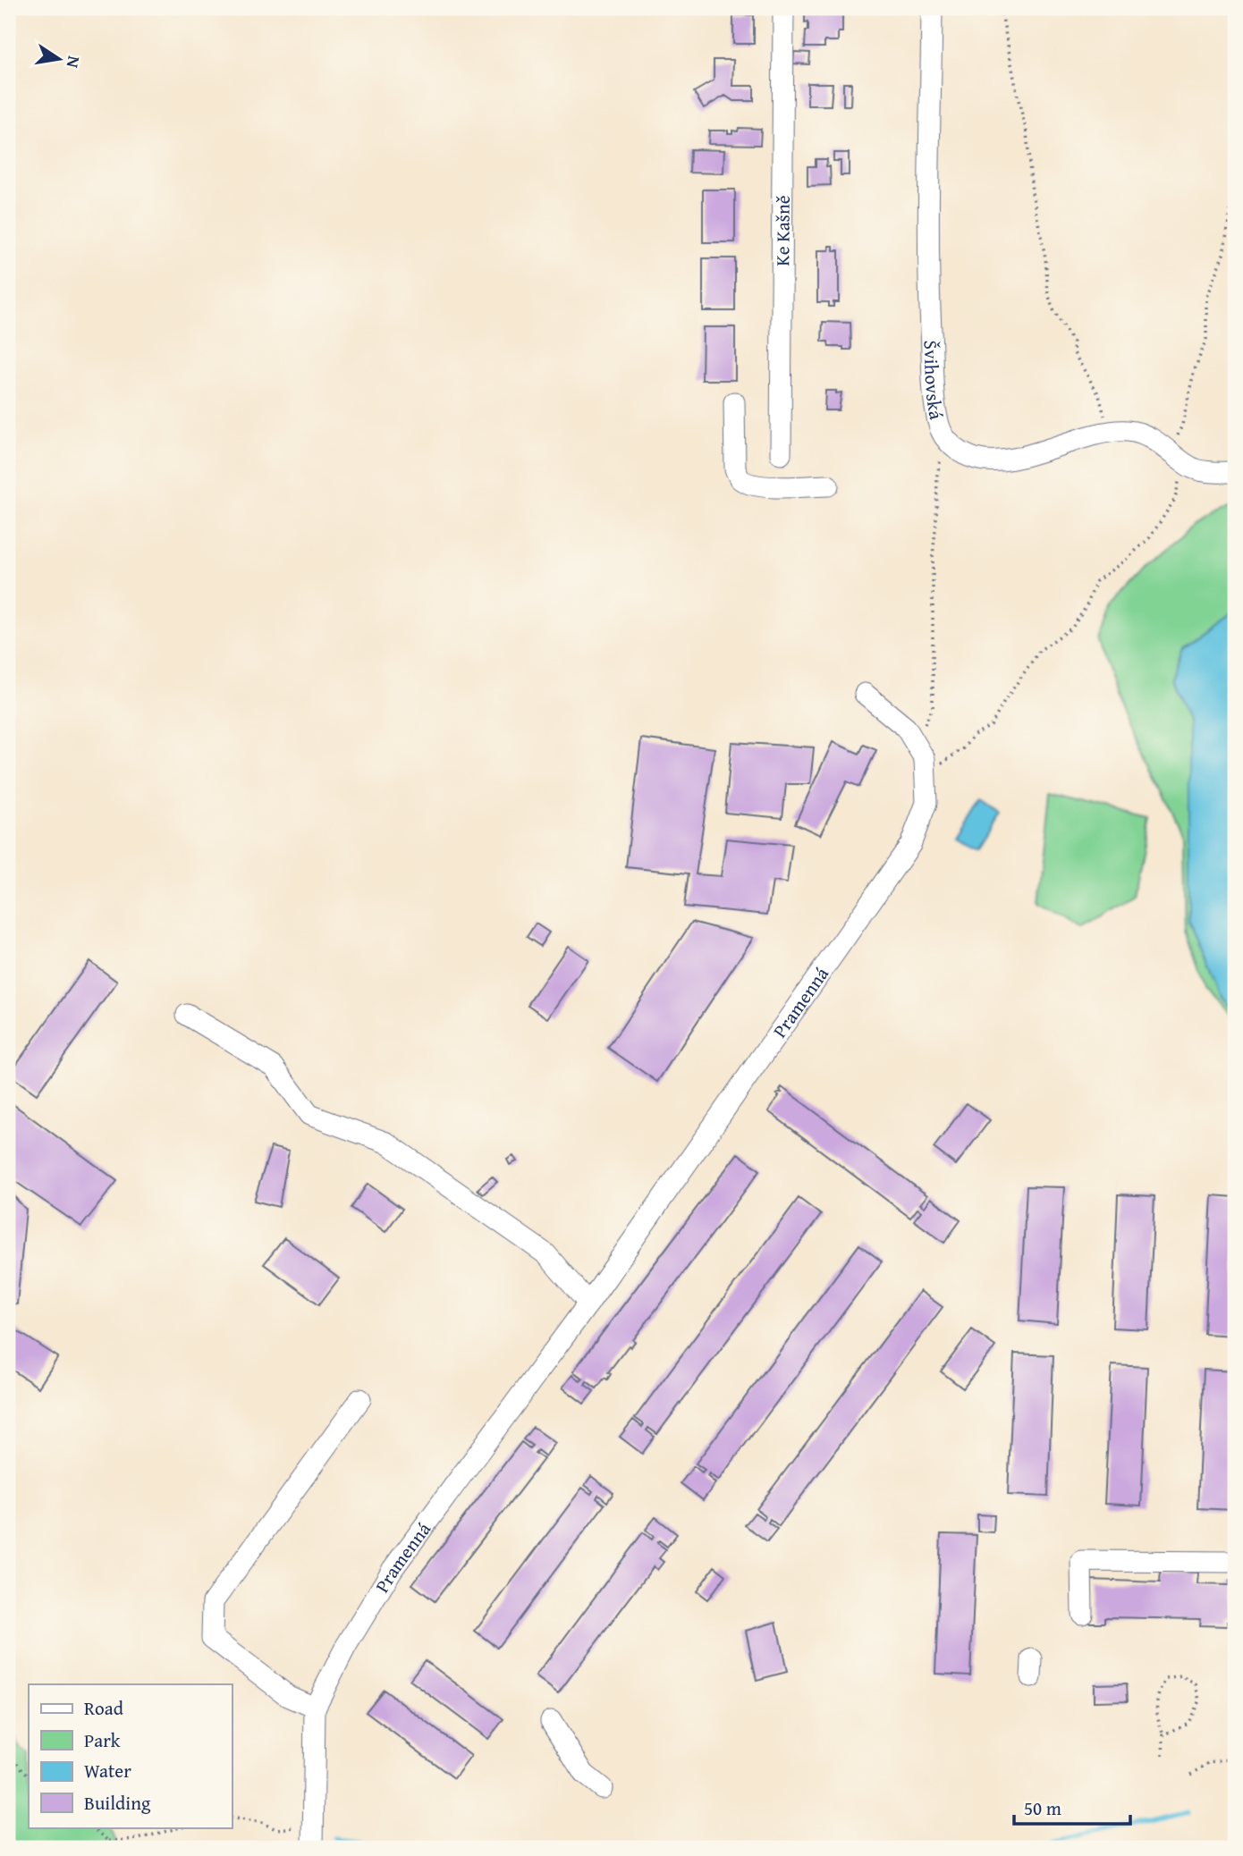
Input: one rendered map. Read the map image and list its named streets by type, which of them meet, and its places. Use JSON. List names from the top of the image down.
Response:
{
  "streets": {
    "street": ["Ke Kašně", "Švihovská", "Pramenná"]
  },
  "legend": [
    "Road",
    "Park",
    "Water",
    "Building"
  ],
  "scale_bar": "50 m",
  "north": "right"
}
